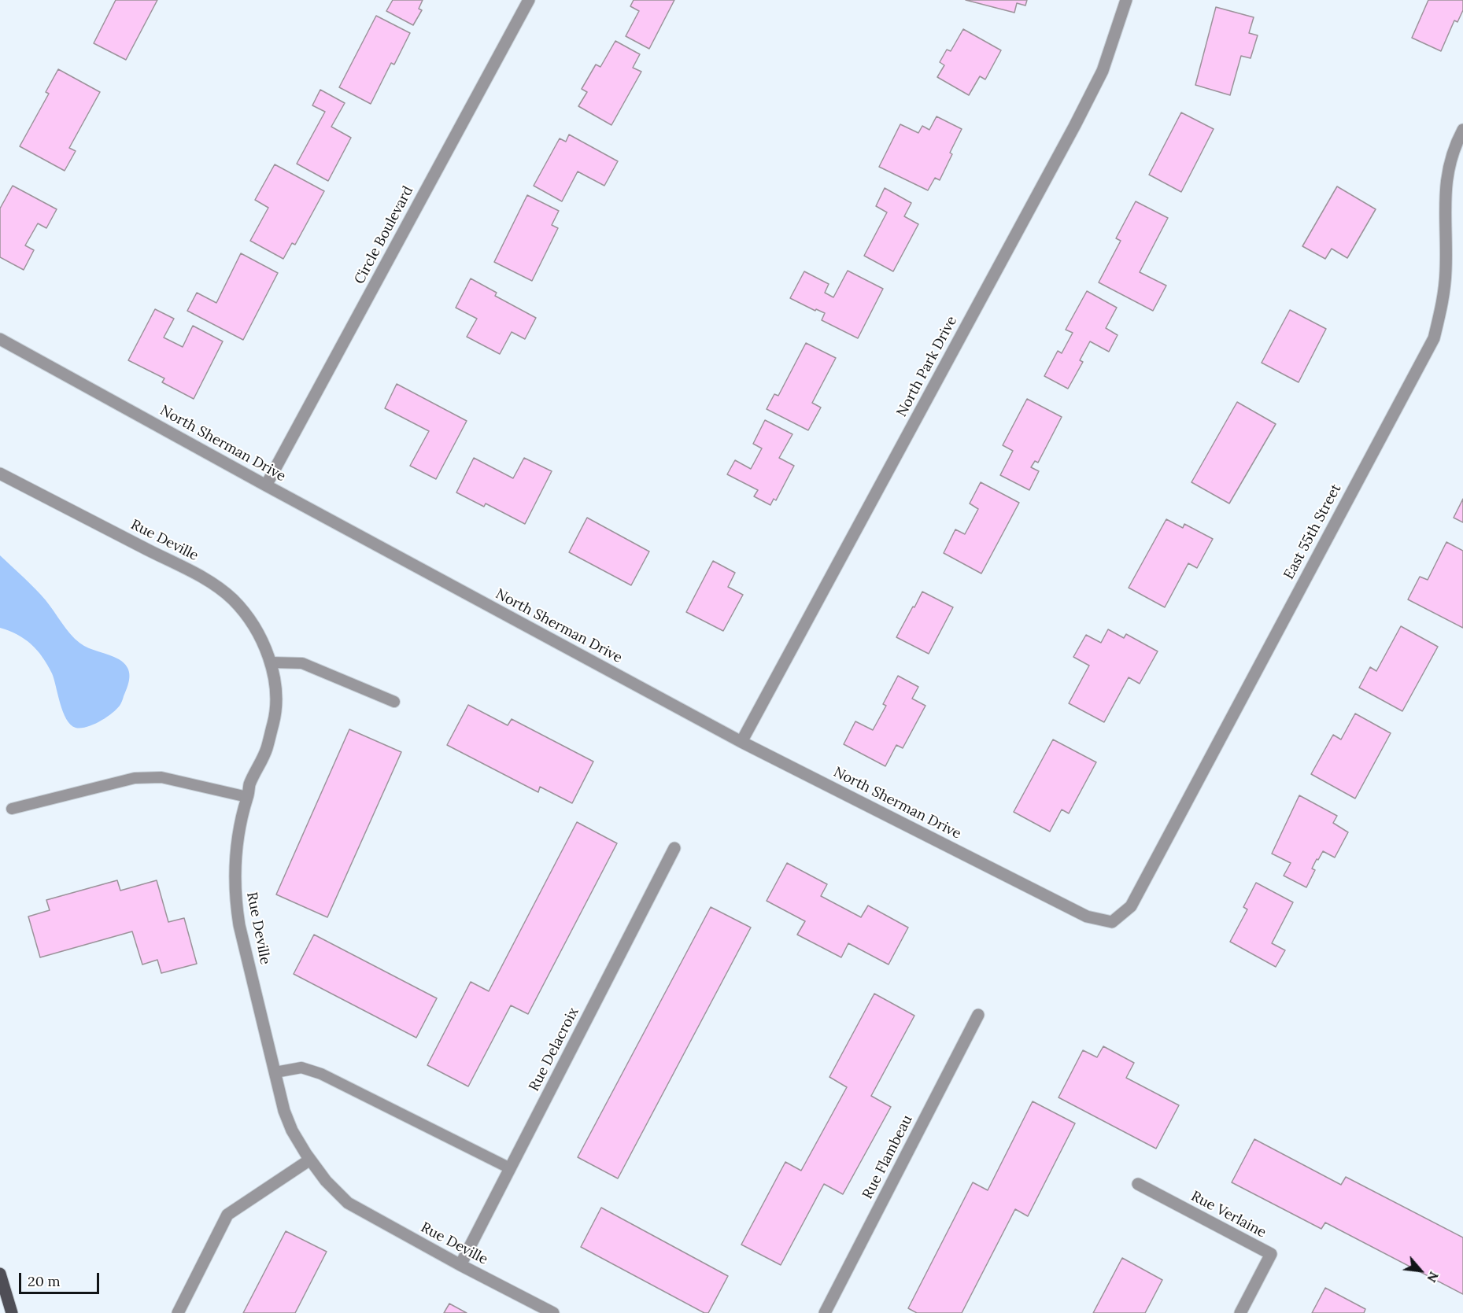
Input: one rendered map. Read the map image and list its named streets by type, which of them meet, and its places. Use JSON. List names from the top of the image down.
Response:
{
  "streets": {
    "street": [
      "Circle Boulevard",
      "North Park Drive",
      "North Sherman Drive",
      "East 55th Street",
      "Rue Deville",
      "Rue Delacroix",
      "Rue Flambeau",
      "Rue Verlaine"
    ]
  },
  "crossings": [
    ["Circle Boulevard", "North Sherman Drive"],
    ["North Park Drive", "North Sherman Drive"],
    ["North Sherman Drive", "East 55th Street"],
    ["Rue Deville", "Rue Delacroix"]
  ],
  "scale_bar": "20 m",
  "north": "bottom right"
}
